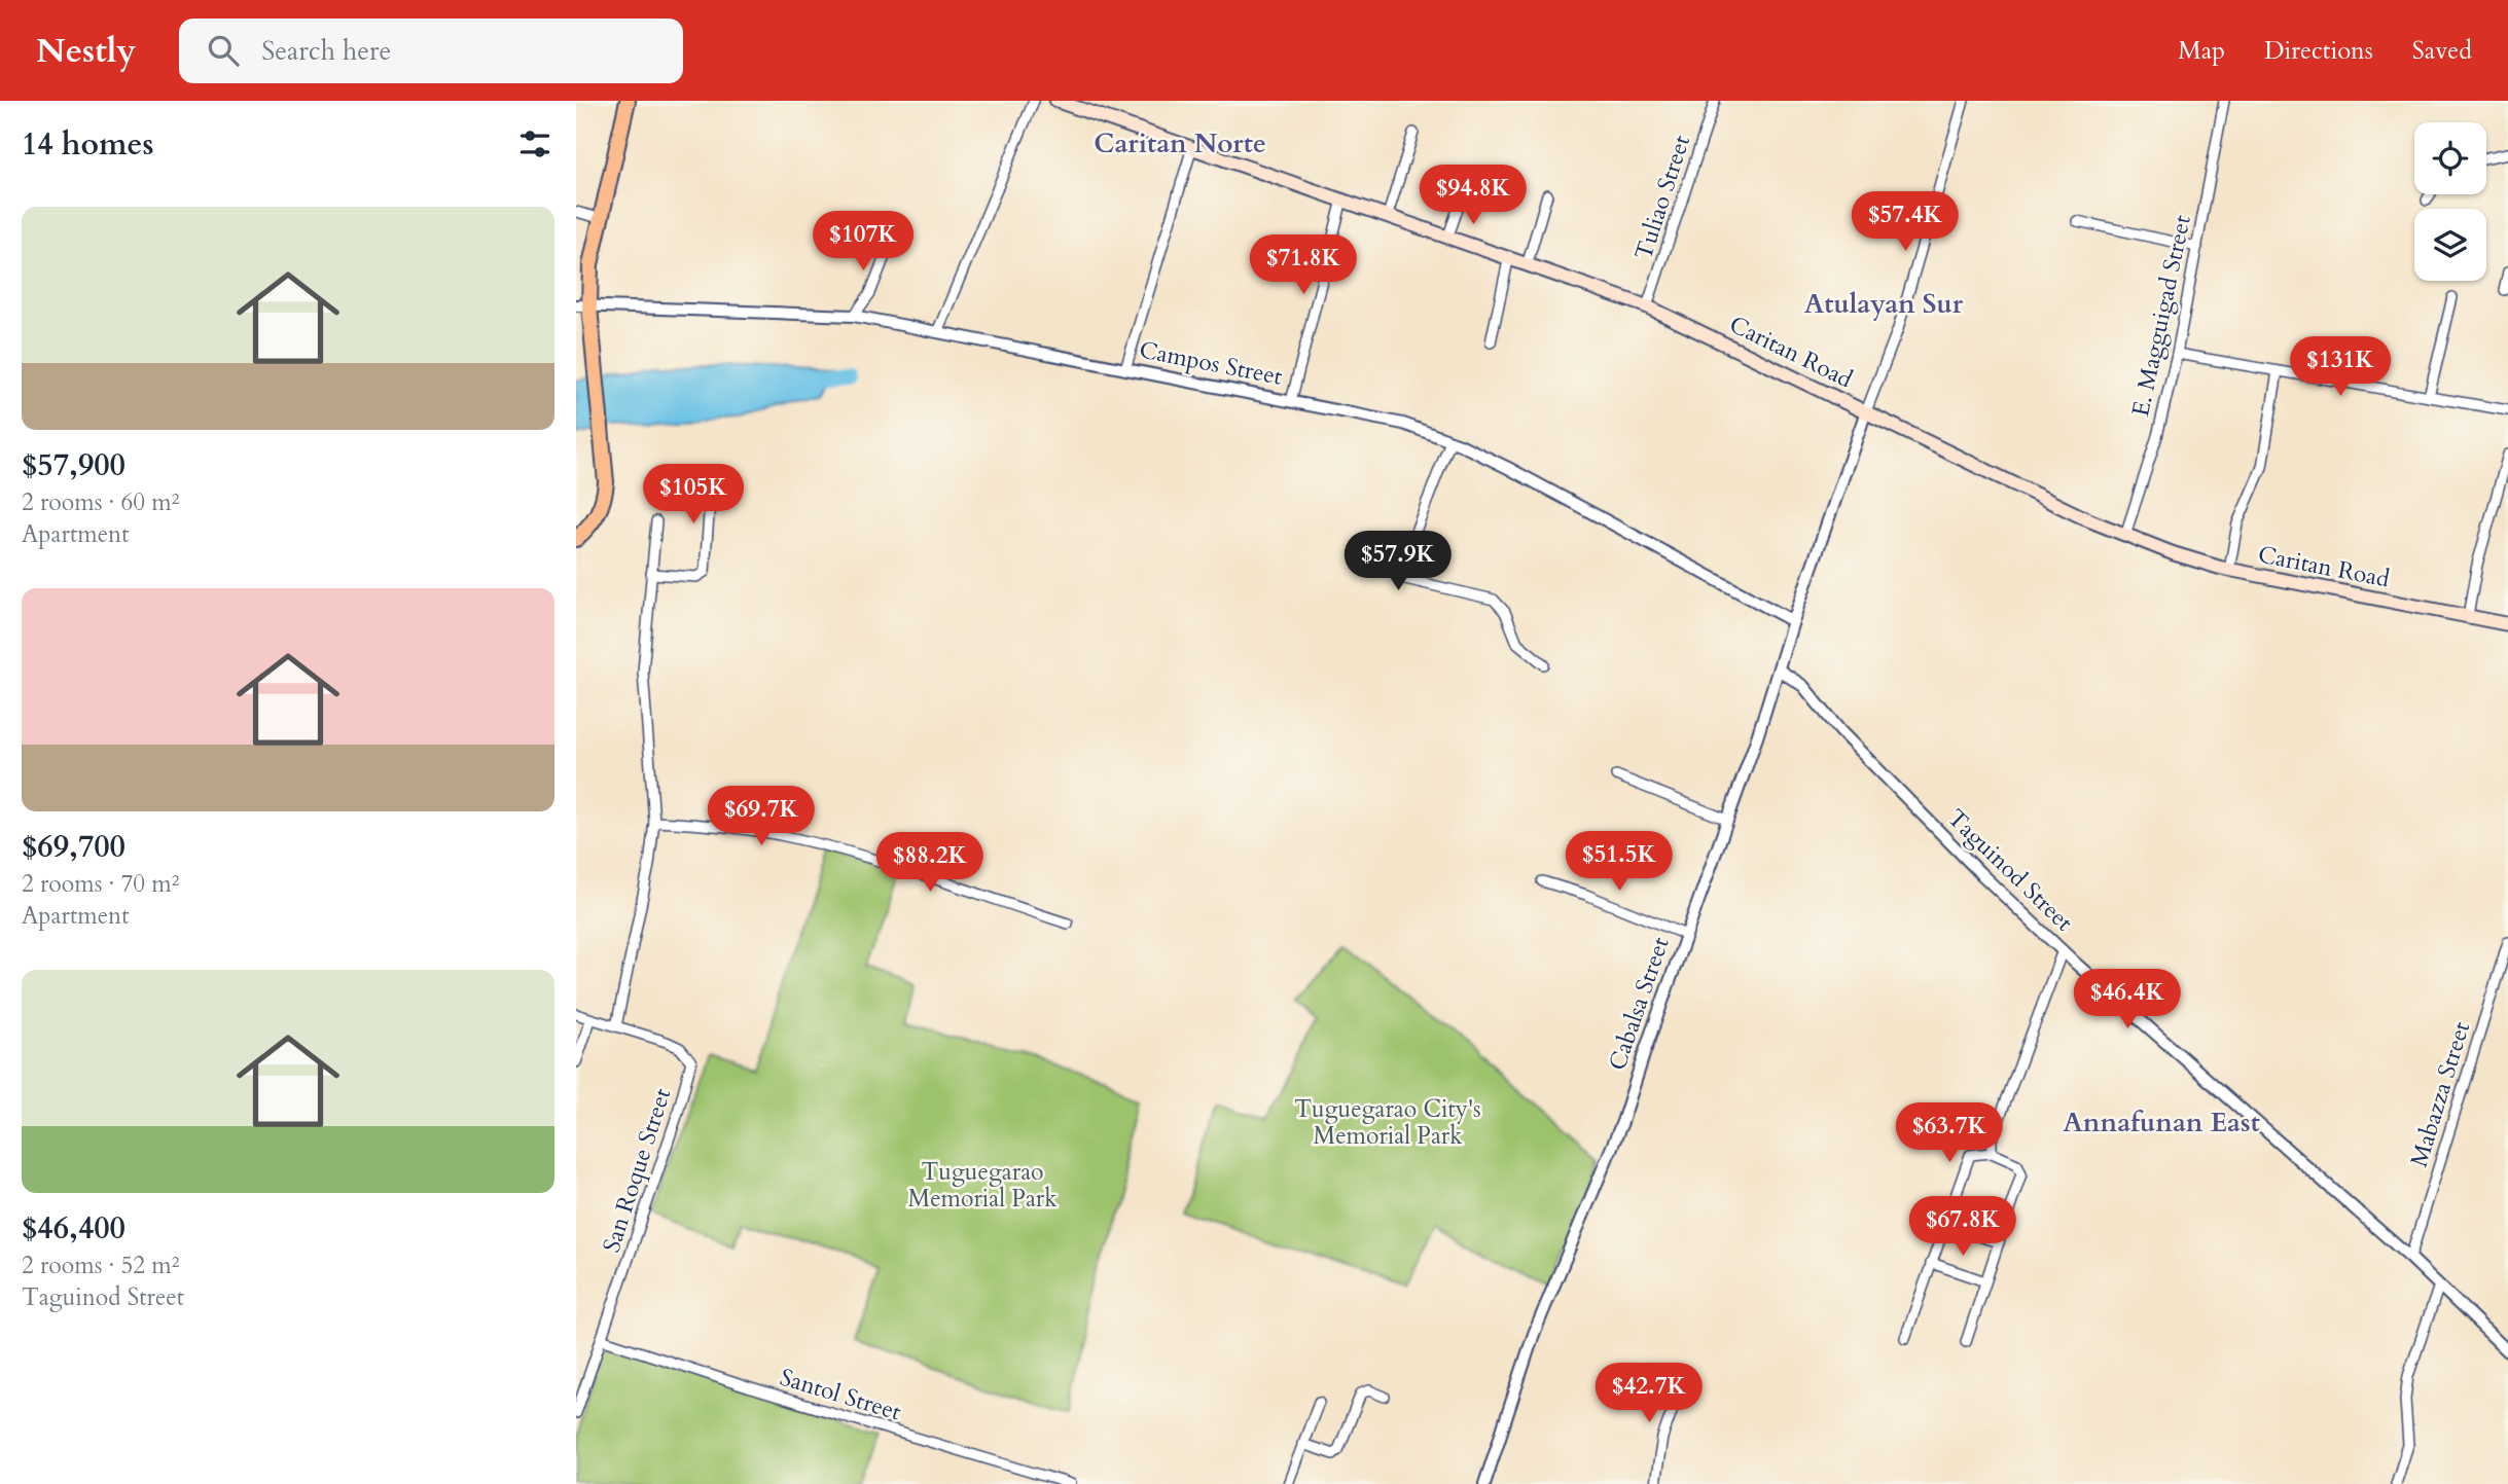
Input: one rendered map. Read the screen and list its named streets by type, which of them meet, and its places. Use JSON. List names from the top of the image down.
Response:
{
  "streets": {
    "main road": ["Caritan Road"],
    "street": [
      "Tuliao Street",
      "E. Magguigad Street",
      "Campos Street",
      "Taguinod Street",
      "Cabalsa Street",
      "Mabazza Street",
      "San Roque Street",
      "Santol Street"
    ]
  },
  "crossings": [
    ["Tuliao Street", "Caritan Road"],
    ["E. Magguigad Street", "Caritan Road"],
    ["Caritan Road", "Cabalsa Street"],
    ["Campos Street", "Cabalsa Street"],
    ["Taguinod Street", "Cabalsa Street"],
    ["Taguinod Street", "Mabazza Street"],
    ["San Roque Street", "Santol Street"]
  ],
  "districts": ["Caritan Norte", "Atulayan Sur", "Annafunan East"],
  "parks": ["Tuguegarao City's Memorial Park", "Tuguegarao Memorial Park"],
  "page": {
    "header": "Nestly",
    "search": "Search here",
    "nav": ["Map", "Directions", "Saved"],
    "heading": "14 homes",
    "price": [
      "$94.8K",
      "$57.4K",
      "$107K",
      "$71.8K",
      "$131K",
      "$105K",
      "$57.9K",
      "$69.7K",
      "$51.5K",
      "$88.2K",
      "$46.4K",
      "$63.7K",
      "$67.8K",
      "$42.7K"
    ],
    "list": [
      {
        "name": "$57,900",
        "note": "2 rooms · 60 m² · Apartment"
      },
      {
        "name": "$69,700",
        "note": "2 rooms · 70 m² · Apartment"
      },
      {
        "name": "$46,400",
        "note": "2 rooms · 52 m² · Taguinod Street"
      }
    ]
  }
}
